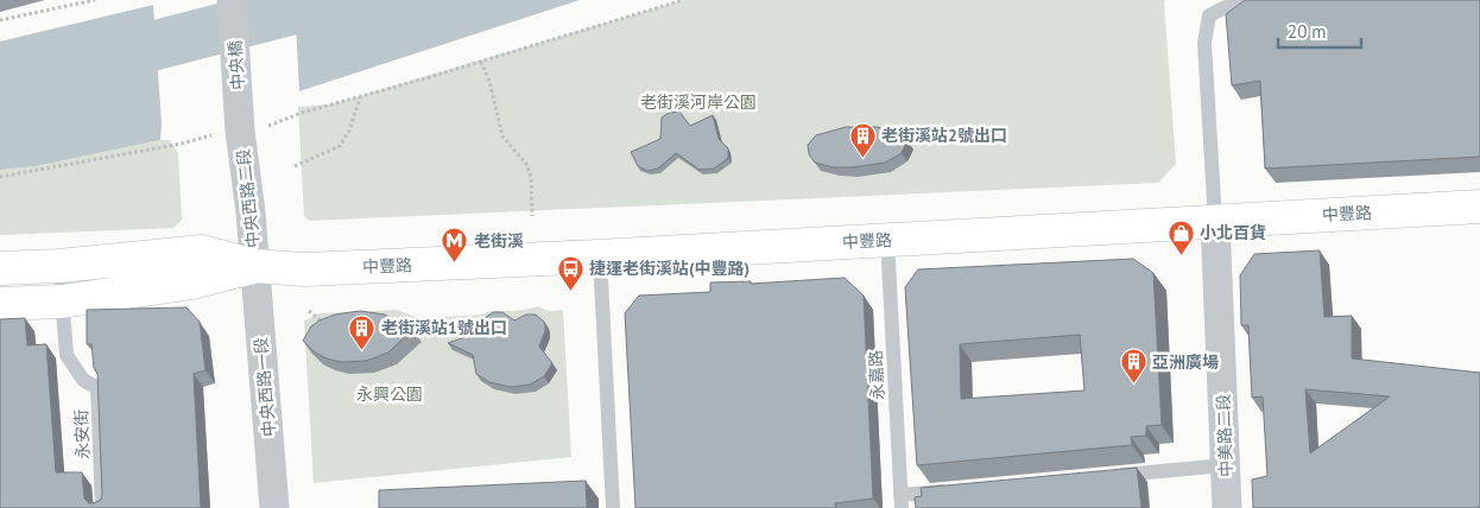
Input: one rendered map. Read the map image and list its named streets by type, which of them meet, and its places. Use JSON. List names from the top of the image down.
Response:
{
  "streets": {
    "main road": ["中豐路"],
    "street": [
      "中央橋",
      "中央西路二段",
      "中央西路一段",
      "中美路二段"
    ],
    "lane": ["永嘉路", "永安街"]
  },
  "crossings": [
    ["中央橋", "中央西路二段"],
    ["中央西路二段", "中豐路"],
    ["中央西路二段", "中央西路一段"],
    ["中豐路", "永嘉路"],
    ["中豐路", "中央西路一段"],
    ["中豐路", "永安街"],
    ["中豐路", "中美路二段"]
  ],
  "parks": ["老街溪河岸公園", "永興公園"],
  "places": {
    "building": ["老街溪站2號出口", "老街溪站1號出口", "亞洲廣場"],
    "shop": ["小北百貨"],
    "metro station": ["老街溪"],
    "bus stop": ["捷運老街溪站(中豐路)"]
  },
  "scale_bar": "20 m"
}
